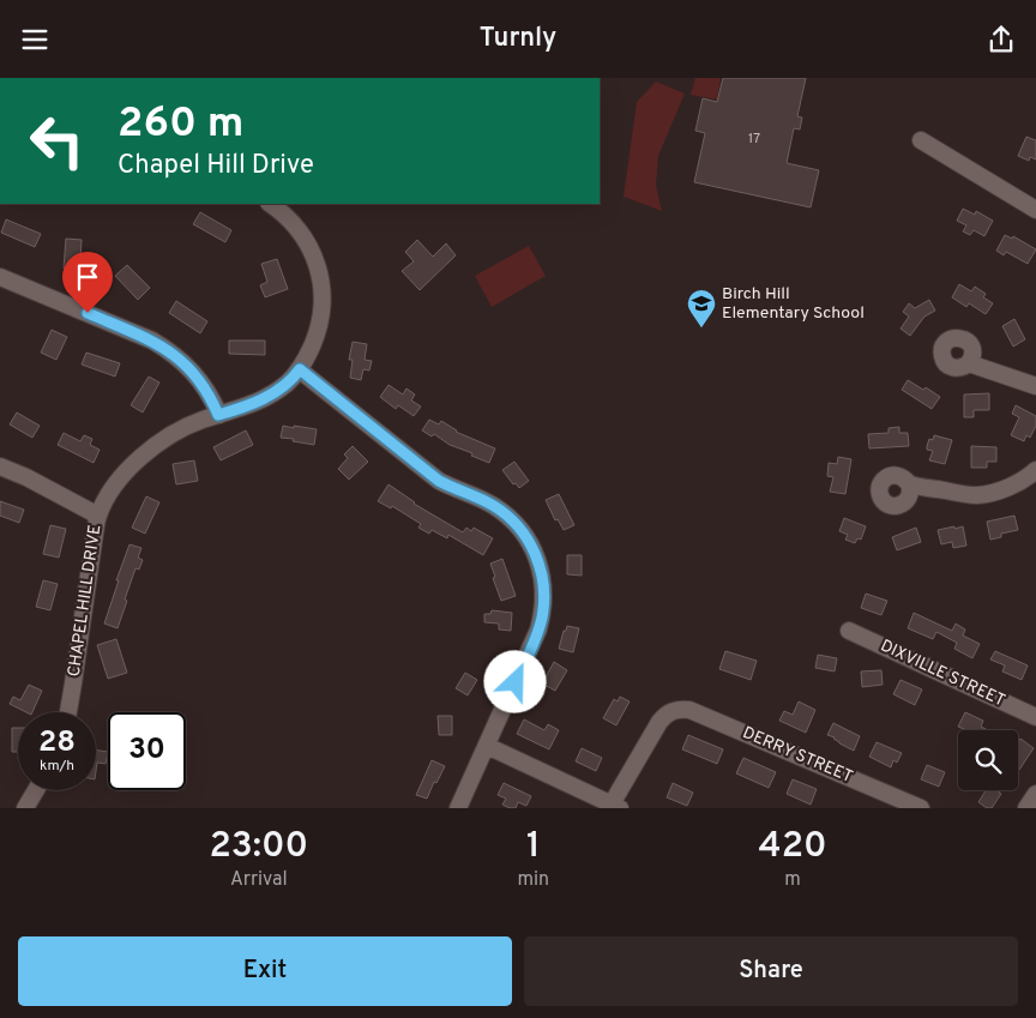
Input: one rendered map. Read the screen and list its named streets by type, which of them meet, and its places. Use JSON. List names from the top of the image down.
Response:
{
  "streets": {
    "street": ["CHAPEL HILL DRIVE", "DIXVILLE STREET", "DERRY STREET"]
  },
  "places": {
    "school or university": ["Birch Hill Elementary School"]
  },
  "house_numbers": ["17"],
  "page": {
    "header": "Turnly",
    "turn": ["260 m", "Chapel Hill Drive"],
    "speed": "28 km/h",
    "limit": "30",
    "eta": [
      "23:00",
      "Arrival",
      "1",
      "min",
      "420",
      "m"
    ],
    "buttons": ["Exit", "Share"]
  }
}
